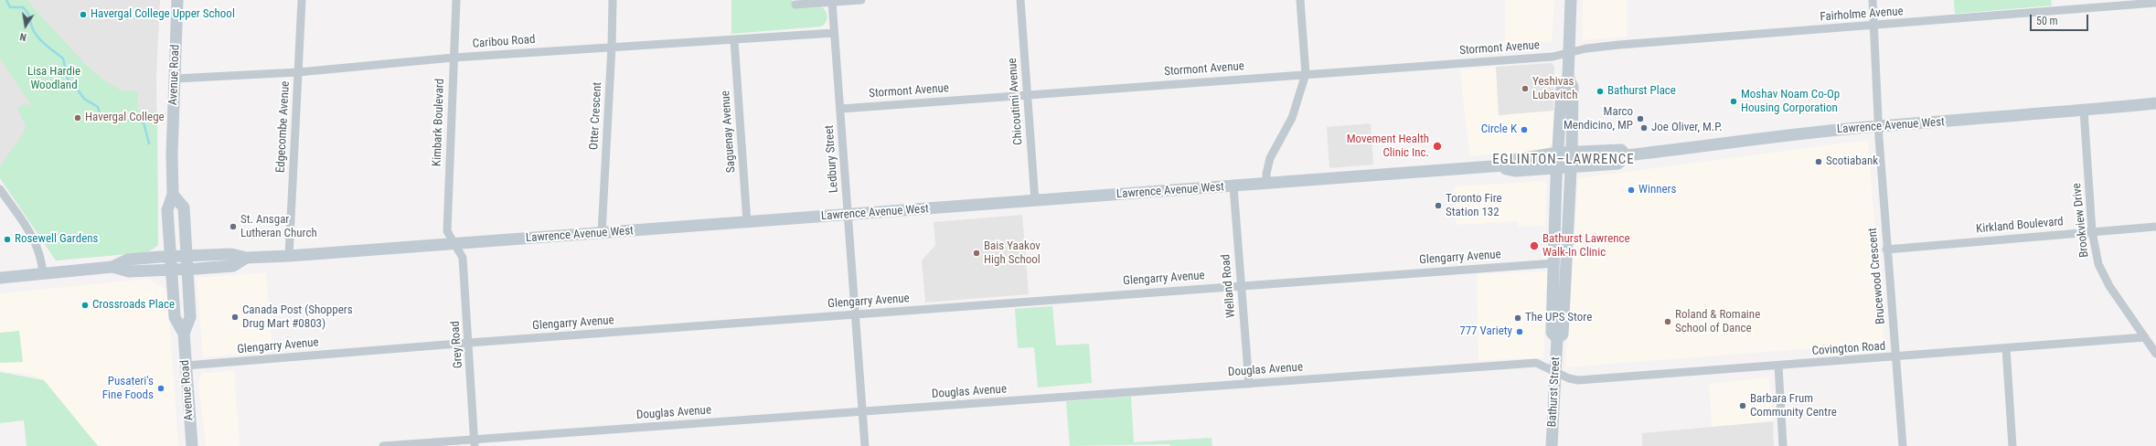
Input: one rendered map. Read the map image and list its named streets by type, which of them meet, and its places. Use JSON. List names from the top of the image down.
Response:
{
  "streets": {
    "main road": ["Avenue Road", "Lawrence Avenue West", "Bathurst Street"],
    "street": [
      "Fairholme Avenue",
      "Caribou Road",
      "Stormont Avenue",
      "Chicoutimi Avenue",
      "Otter Crescent",
      "Kimbark Boulevard",
      "Edgecombe Avenue",
      "Saguenay Avenue",
      "Ledbury Street",
      "Brookview Drive",
      "Kirkland Boulevard",
      "Glengarry Avenue",
      "Brucewood Crescent",
      "Welland Road",
      "Grey Road",
      "Covington Road",
      "Douglas Avenue"
    ]
  },
  "crossings": [
    ["Fairholme Avenue", "Stormont Avenue"],
    ["Fairholme Avenue", "Brucewood Crescent"],
    ["Fairholme Avenue", "Bathurst Street"],
    ["Caribou Road", "Avenue Road"],
    ["Caribou Road", "Otter Crescent"],
    ["Caribou Road", "Kimbark Boulevard"],
    ["Caribou Road", "Edgecombe Avenue"],
    ["Caribou Road", "Saguenay Avenue"],
    ["Caribou Road", "Ledbury Street"],
    ["Stormont Avenue", "Chicoutimi Avenue"],
    ["Stormont Avenue", "Ledbury Street"],
    ["Stormont Avenue", "Bathurst Street"],
    ["Avenue Road", "Lawrence Avenue West"],
    ["Avenue Road", "Glengarry Avenue"],
    ["Chicoutimi Avenue", "Lawrence Avenue West"],
    ["Otter Crescent", "Lawrence Avenue West"],
    ["Kimbark Boulevard", "Lawrence Avenue West"],
    ["Kimbark Boulevard", "Grey Road"],
    ["Lawrence Avenue West", "Edgecombe Avenue"],
    ["Lawrence Avenue West", "Saguenay Avenue"],
    ["Lawrence Avenue West", "Ledbury Street"],
    ["Lawrence Avenue West", "Brookview Drive"],
    ["Lawrence Avenue West", "Brucewood Crescent"],
    ["Lawrence Avenue West", "Welland Road"],
    ["Lawrence Avenue West", "Grey Road"],
    ["Lawrence Avenue West", "Bathurst Street"],
    ["Ledbury Street", "Glengarry Avenue"],
    ["Ledbury Street", "Douglas Avenue"],
    ["Brookview Drive", "Kirkland Boulevard"],
    ["Brookview Drive", "Covington Road"],
    ["Kirkland Boulevard", "Brucewood Crescent"],
    ["Glengarry Avenue", "Welland Road"],
    ["Glengarry Avenue", "Grey Road"],
    ["Glengarry Avenue", "Bathurst Street"],
    ["Brucewood Crescent", "Covington Road"],
    ["Welland Road", "Douglas Avenue"],
    ["Grey Road", "Douglas Avenue"],
    ["Covington Road", "Douglas Avenue"],
    ["Covington Road", "Bathurst Street"],
    ["Douglas Avenue", "Bathurst Street"]
  ],
  "districts": ["EGLINTON–LAWRENCE"],
  "parks": ["Lisa Hardie Woodland"],
  "places": [
    "Havergal College Upper School",
    "Yeshivas Lubavitch",
    "Bathurst Place",
    "Moshav Noam Co-Op Housing Corporation",
    "Havergal College",
    "Marco Mendicino, MP",
    "Joe Oliver, M.P.",
    "Circle K",
    "Movement Health Clinic Inc.",
    "Scotiabank",
    "Winners",
    "Toronto Fire Station 132",
    "St. Ansgar Lutheran Church",
    "Rosewell Gardens",
    "Bathurst Lawrence Walk-In Clinic",
    "Bais Yaakov High School",
    "Crossroads Place",
    "Canada Post (Shoppers Drug Mart #0803)",
    "The UPS Store",
    "Roland & Romaine School of Dance",
    "777 Variety",
    "Pusateri's Fine Foods",
    "Barbara Frum Community Centre"
  ],
  "scale_bar": "50 m",
  "north": "bottom"
}
